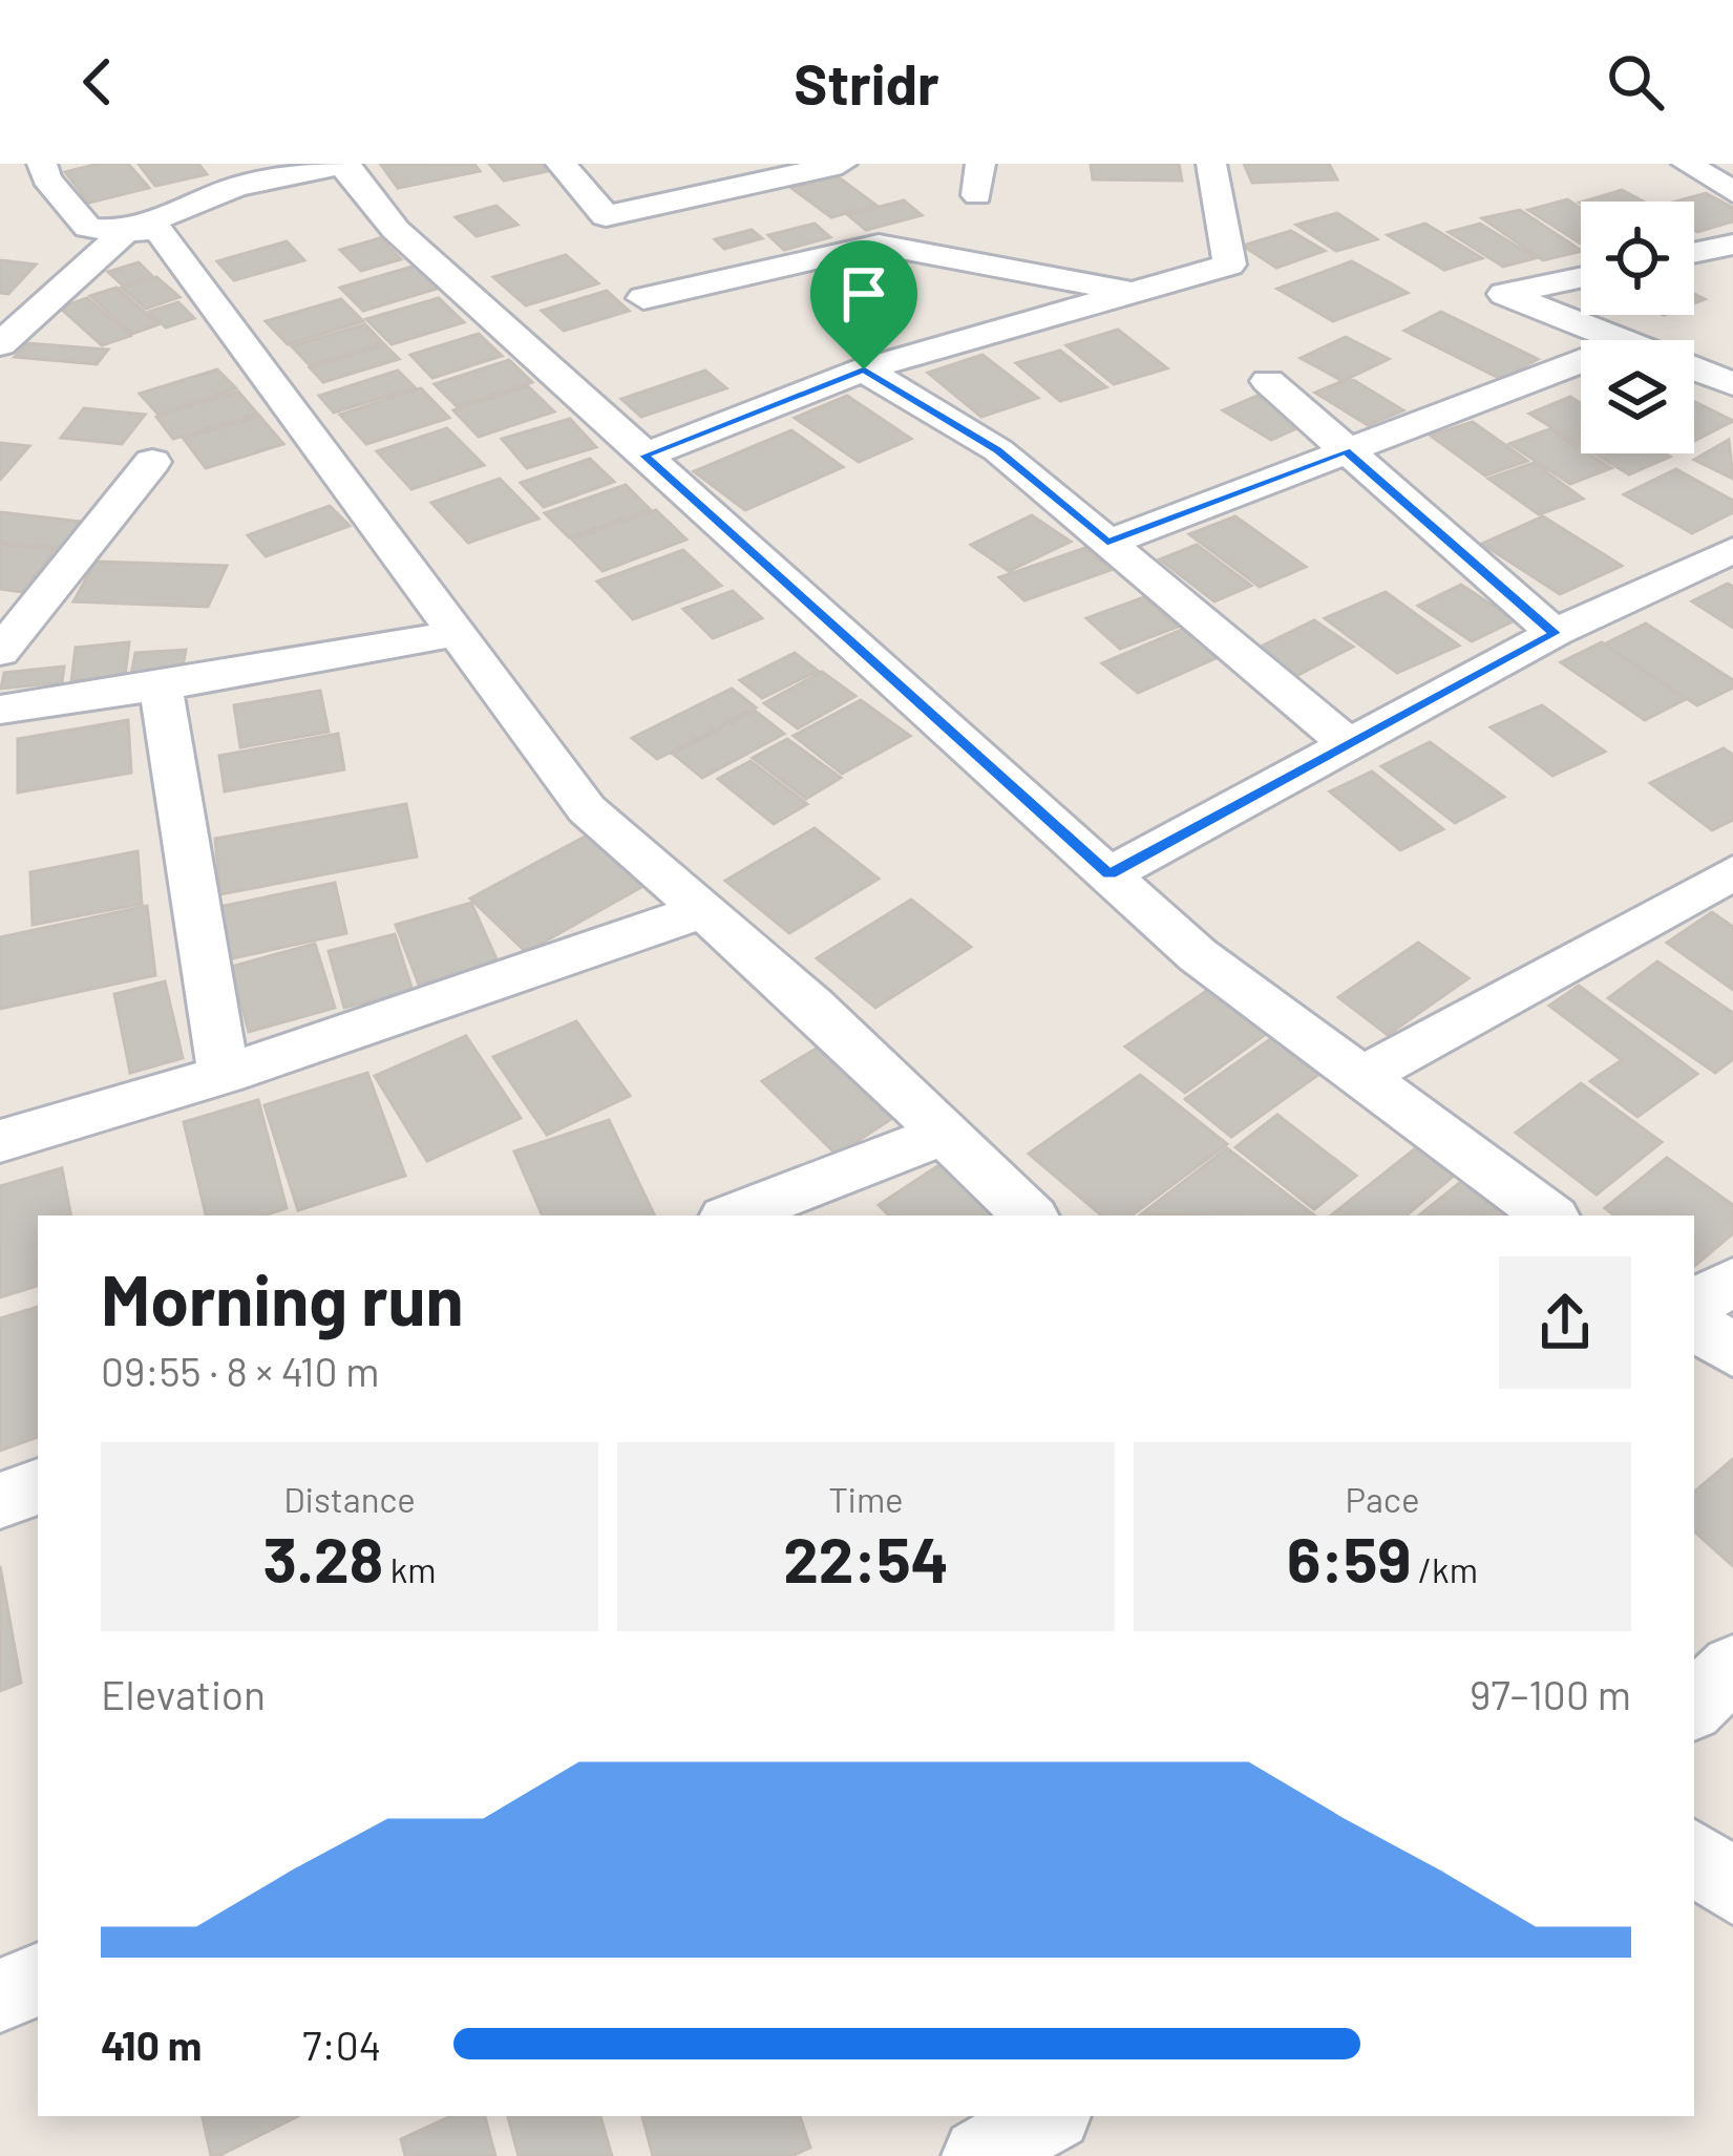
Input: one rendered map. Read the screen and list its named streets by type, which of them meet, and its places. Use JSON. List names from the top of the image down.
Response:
{
  "page": {
    "header": "Stridr",
    "heading": ["Morning run", "09:55 · 8 × 410 m"],
    "stats": [
      ["Distance", "3.28 km"],
      ["Time", "22:54"],
      ["Pace", "6:59 /km"]
    ],
    "chart": ["Elevation", "97–100 m"],
    "list": [
      {
        "name": "410 m",
        "note": "7:04"
      }
    ]
  }
}
